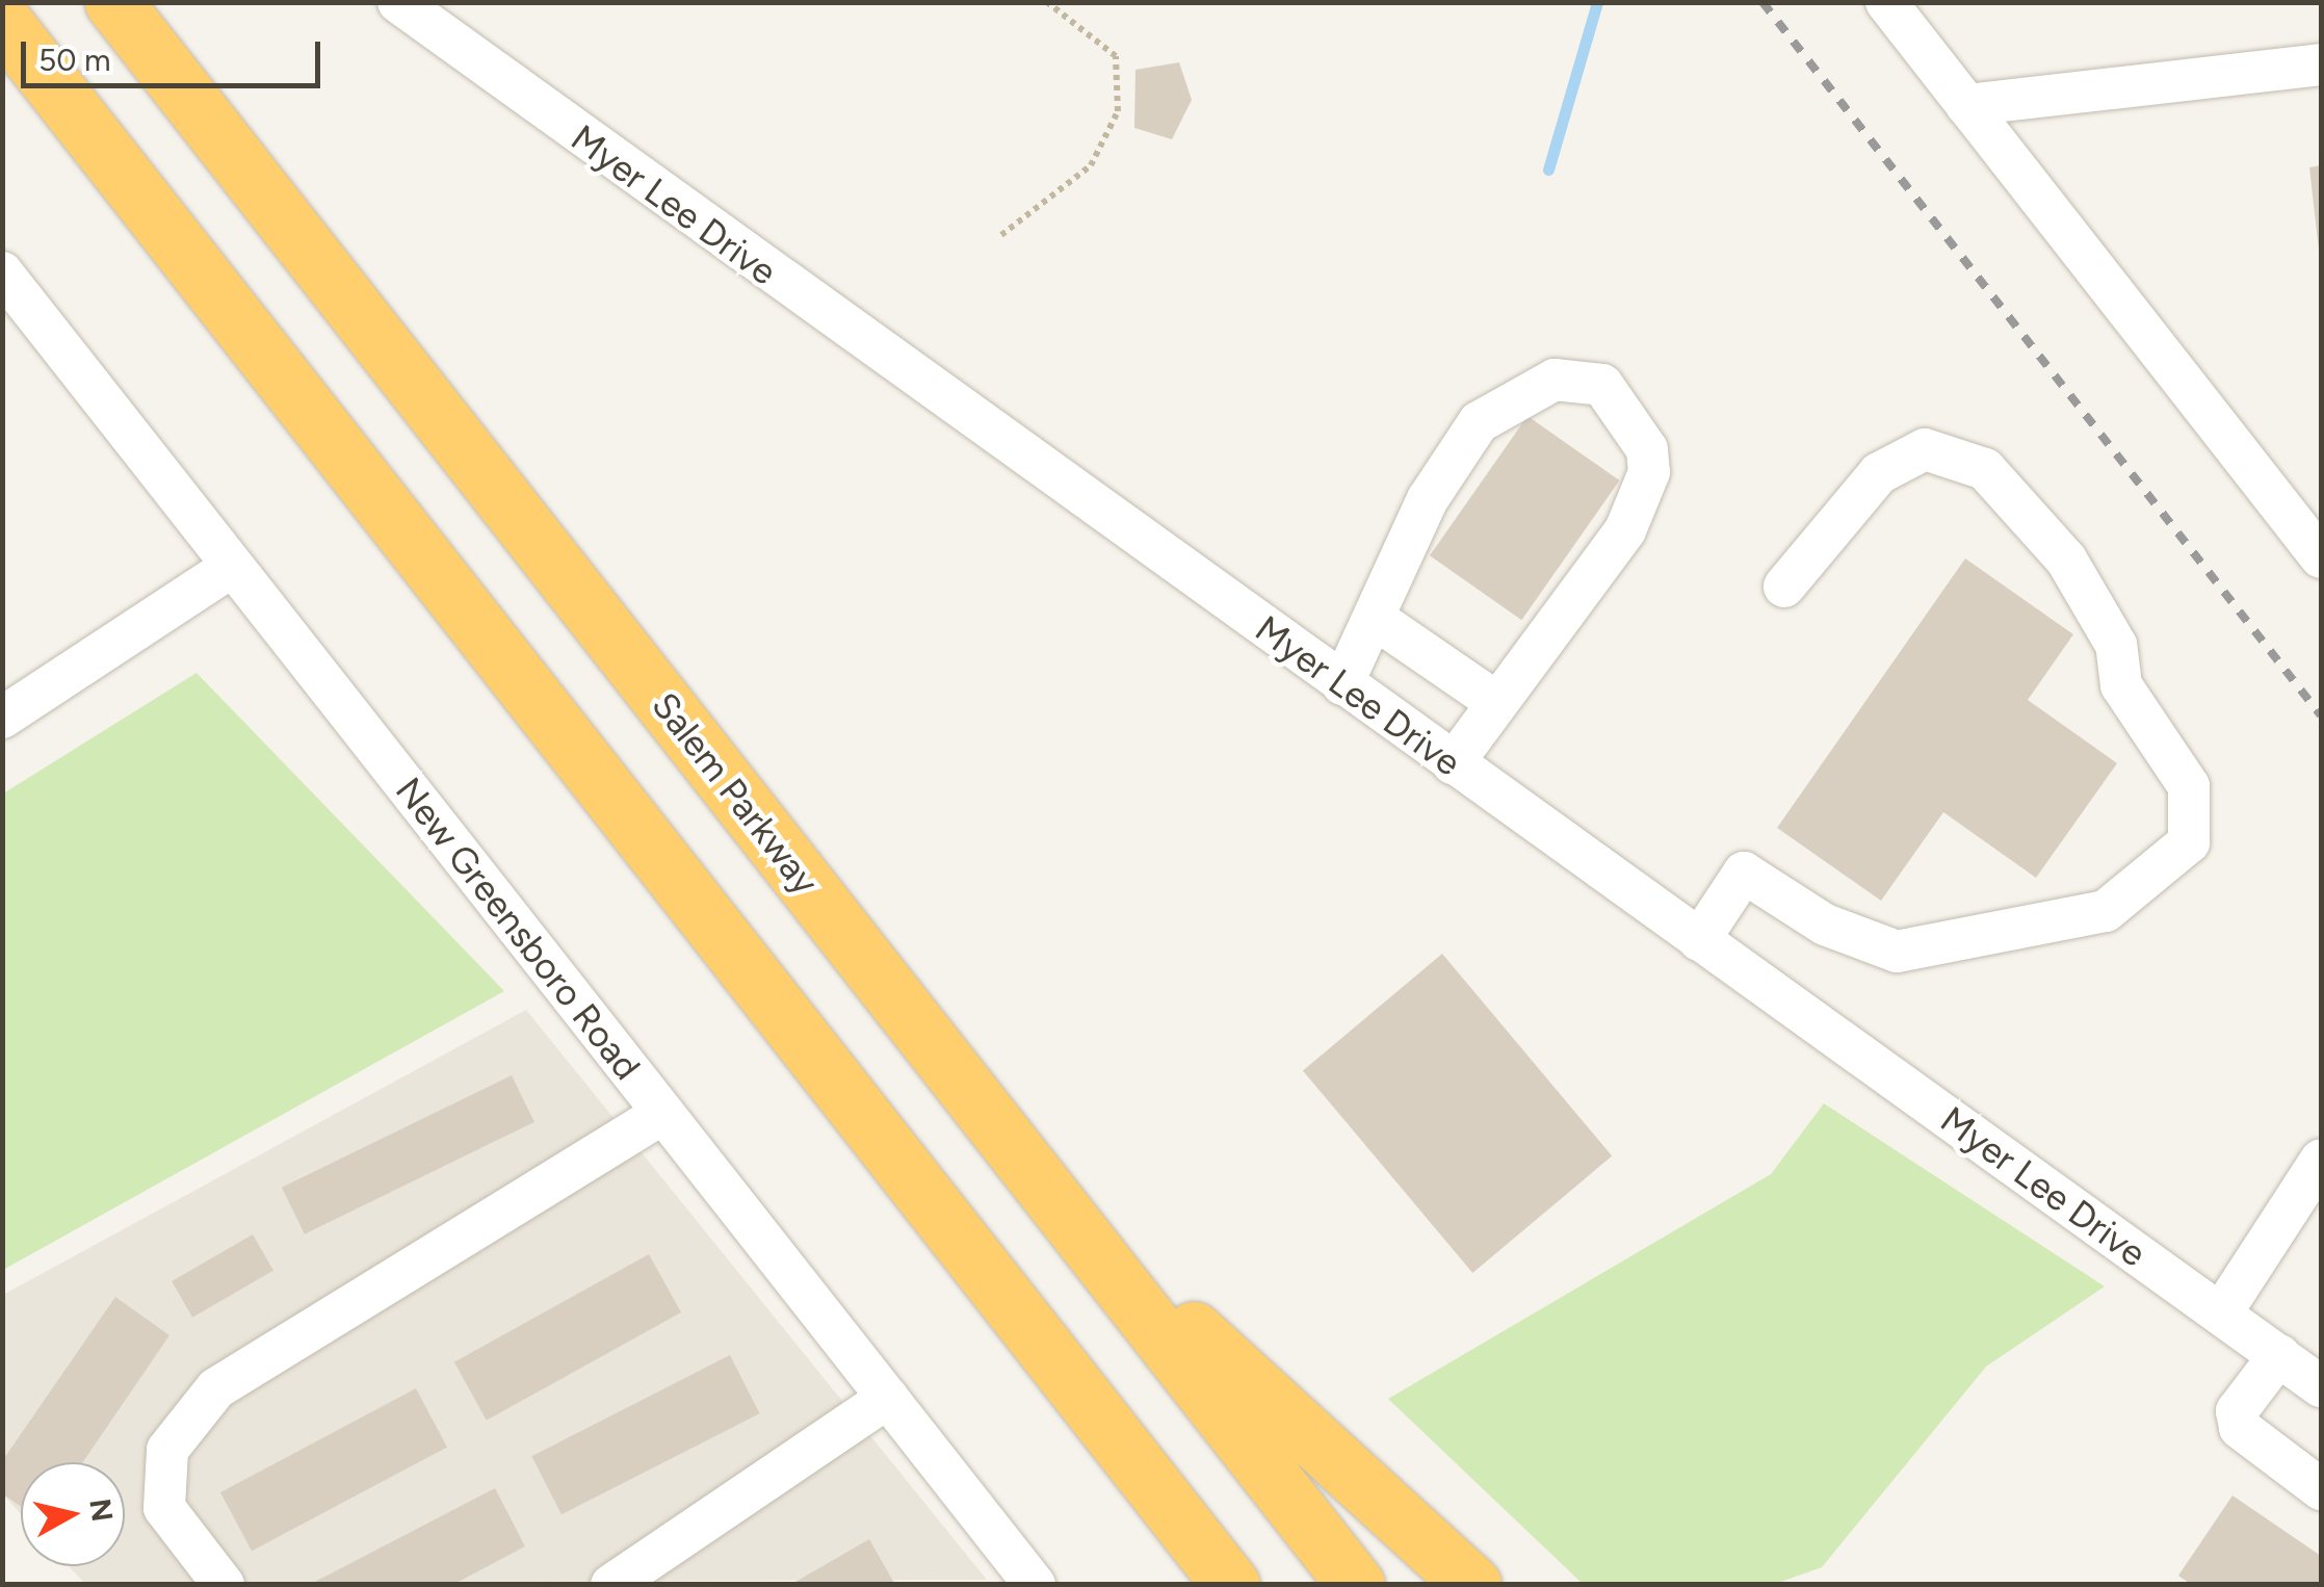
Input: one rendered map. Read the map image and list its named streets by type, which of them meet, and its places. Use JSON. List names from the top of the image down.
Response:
{
  "streets": {
    "highway": ["Salem Parkway"],
    "street": ["Myer Lee Drive", "New Greensboro Road"]
  },
  "scale_bar": "50 m",
  "north": "right"
}
